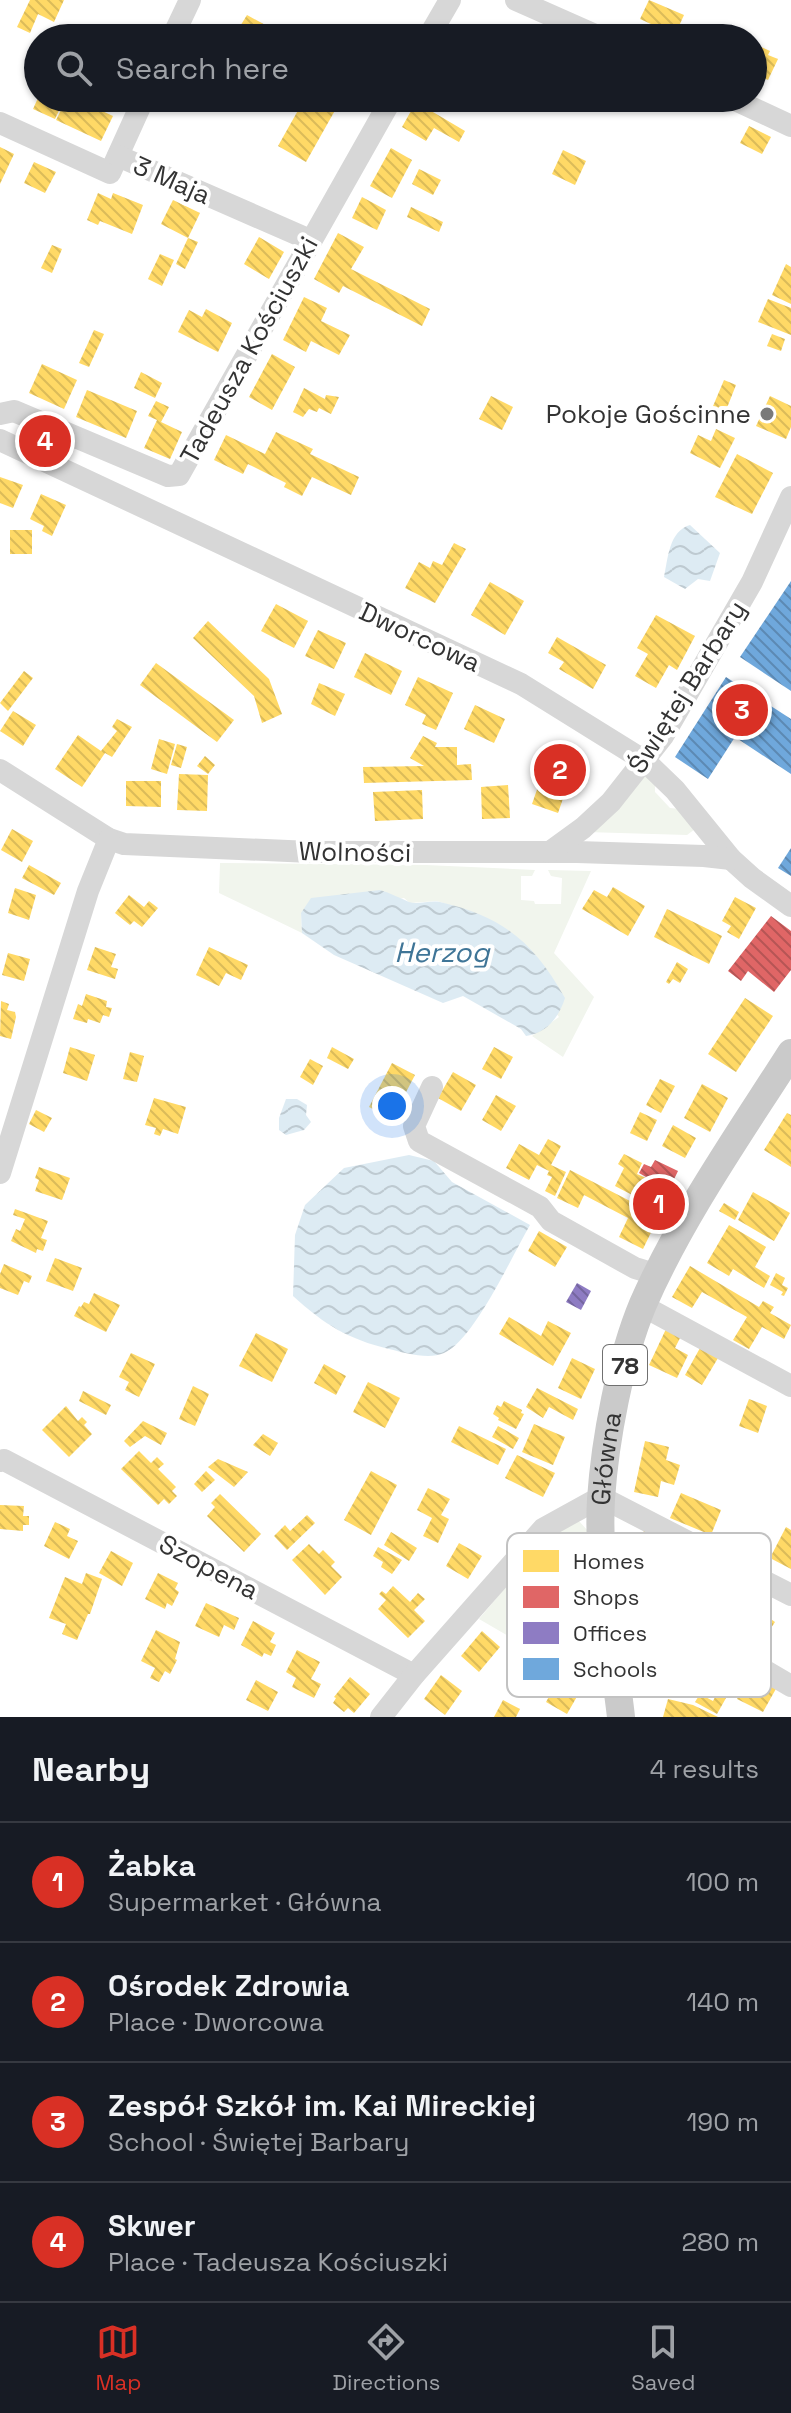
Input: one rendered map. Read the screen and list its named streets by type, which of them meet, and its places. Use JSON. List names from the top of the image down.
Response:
{
  "streets": {
    "main road": ["78", "Główna"],
    "street": [
      "3 Maja",
      "Tadeusza Kościuszki",
      "Dworcowa",
      "Świętej Barbary",
      "Wolności",
      "Szopena"
    ]
  },
  "crossings": [
    ["3 Maja", "Tadeusza Kościuszki"],
    ["Dworcowa", "Świętej Barbary"],
    ["Dworcowa", "Wolności"],
    ["Świętej Barbary", "Wolności"]
  ],
  "water": ["Herzog"],
  "places": ["Pokoje Gościnne"],
  "legend": [
    "Homes",
    "Shops",
    "Offices",
    "Schools"
  ],
  "page": {
    "search": "Search here",
    "pins": [
      "4",
      "3",
      "2",
      "1"
    ],
    "heading": ["Nearby", "4 results"],
    "list": [
      {
        "mark": "1",
        "name": "Żabka",
        "note": "Supermarket · Główna",
        "value": "100 m"
      },
      {
        "mark": "2",
        "name": "Ośrodek Zdrowia",
        "note": "Place · Dworcowa",
        "value": "140 m"
      },
      {
        "mark": "3",
        "name": "Zespół Szkół im. Kai Mireckiej",
        "note": "School · Świętej Barbary",
        "value": "190 m"
      },
      {
        "mark": "4",
        "name": "Skwer",
        "note": "Place · Tadeusza Kościuszki",
        "value": "280 m"
      }
    ],
    "nav": ["Map", "Directions", "Saved"]
  }
}
